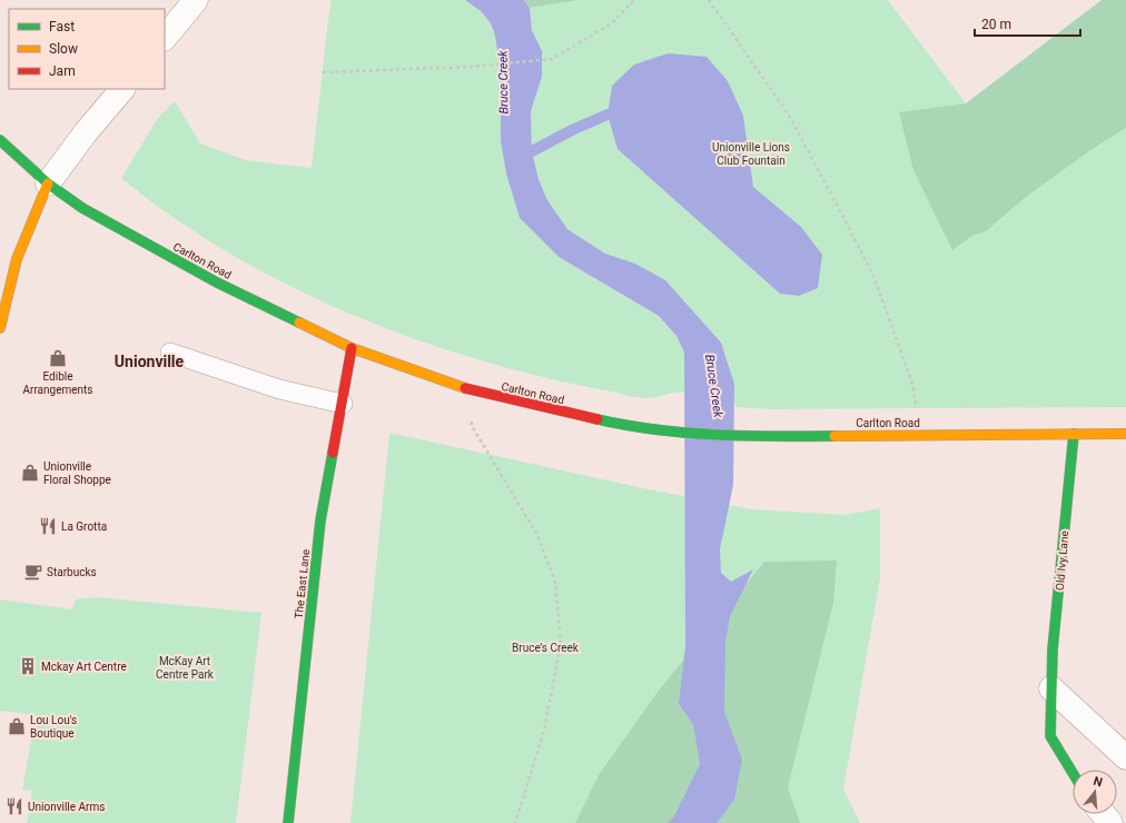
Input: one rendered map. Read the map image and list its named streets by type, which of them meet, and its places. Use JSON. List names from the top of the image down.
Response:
{
  "streets": {
    "main road": ["Carlton Road", "Old Ivy Lane", "The East Lane"]
  },
  "crossings": [
    ["Carlton Road", "Old Ivy Lane"],
    ["Carlton Road", "The East Lane"]
  ],
  "districts": ["Unionville"],
  "water": ["Bruce Creek"],
  "parks": ["Unionville Lions Club Fountain", "Bruce’s Creek", "McKay Art Centre Park"],
  "places": {
    "shop": ["Edible Arrangements", "Unionville Floral Shoppe", "Lou Lou's Boutique"],
    "restaurant": ["La Grotta", "Unionville Arms"],
    "cafe": ["Starbucks"],
    "building": ["Mckay Art Centre"]
  },
  "legend": ["Fast", "Slow", "Jam"],
  "scale_bar": "20 m",
  "north": "top"
}
